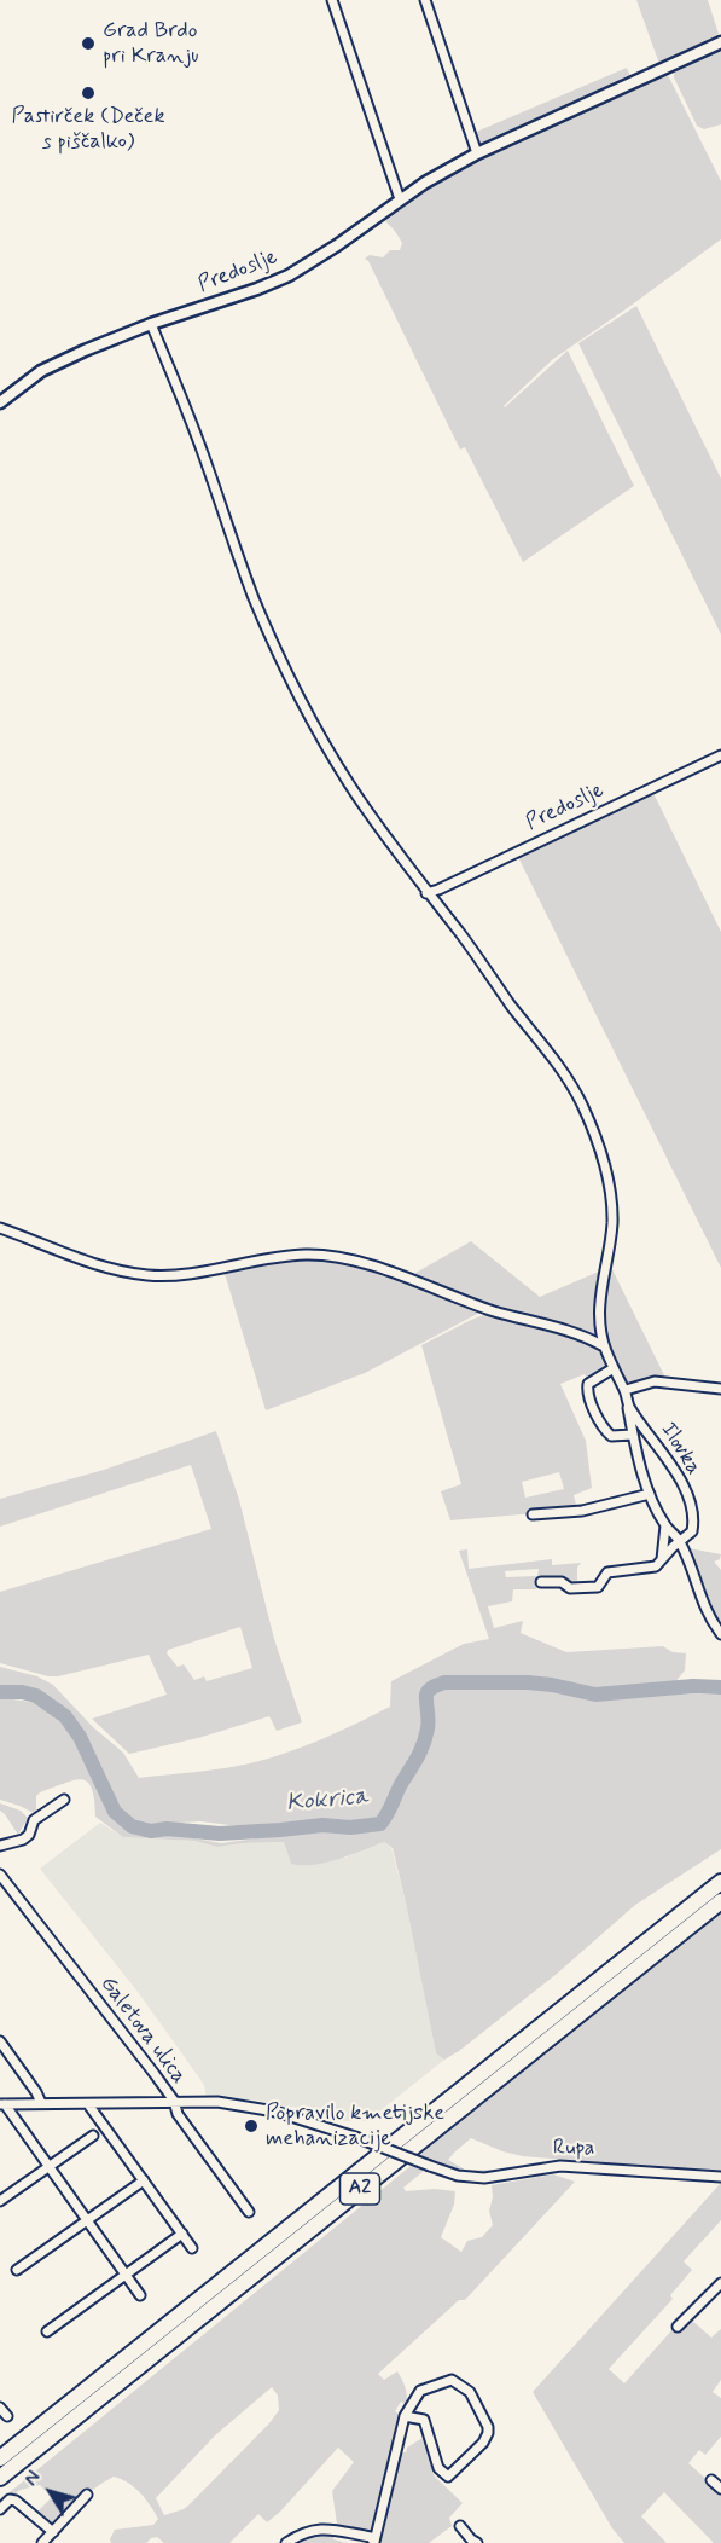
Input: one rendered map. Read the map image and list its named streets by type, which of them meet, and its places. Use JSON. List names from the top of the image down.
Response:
{
  "streets": {
    "highway": ["A2"],
    "street": [
      "Predoslje",
      "Ilovka",
      "Galetova ulica",
      "Rupa"
    ]
  },
  "crossings": [
    ["Predoslje", "Ilovka"],
    ["Galetova ulica", "Rupa"]
  ],
  "water": ["Kokrica"],
  "places": ["Grad Brdo pri Kranju", "Pastirček (Deček s piščalko)", "Popravilo kmetijske mehanizacije"],
  "north": "top left"
}
